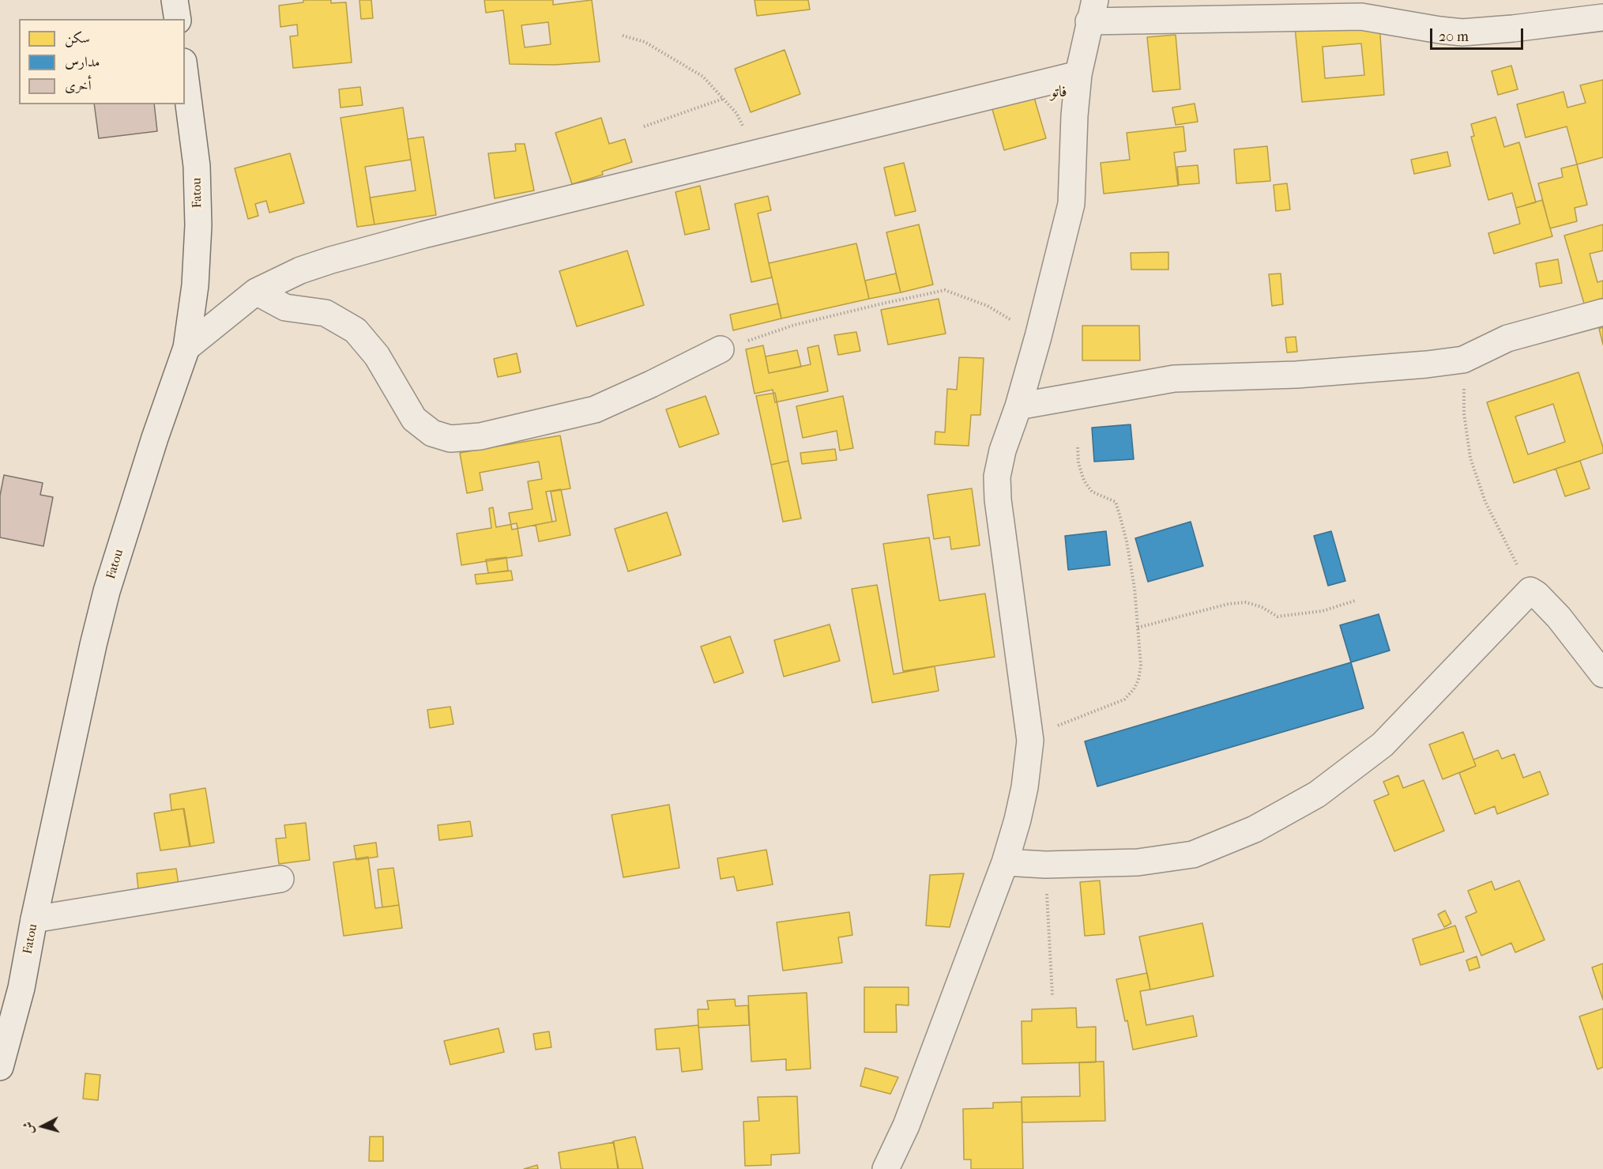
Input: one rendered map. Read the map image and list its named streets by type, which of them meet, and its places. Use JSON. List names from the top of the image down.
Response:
{
  "streets": {
    "street": ["Fatou"]
  },
  "districts": ["فاتو"],
  "legend": ["سكن", "مدارس", "أخرى"],
  "scale_bar": "20 m",
  "north": "left"
}
